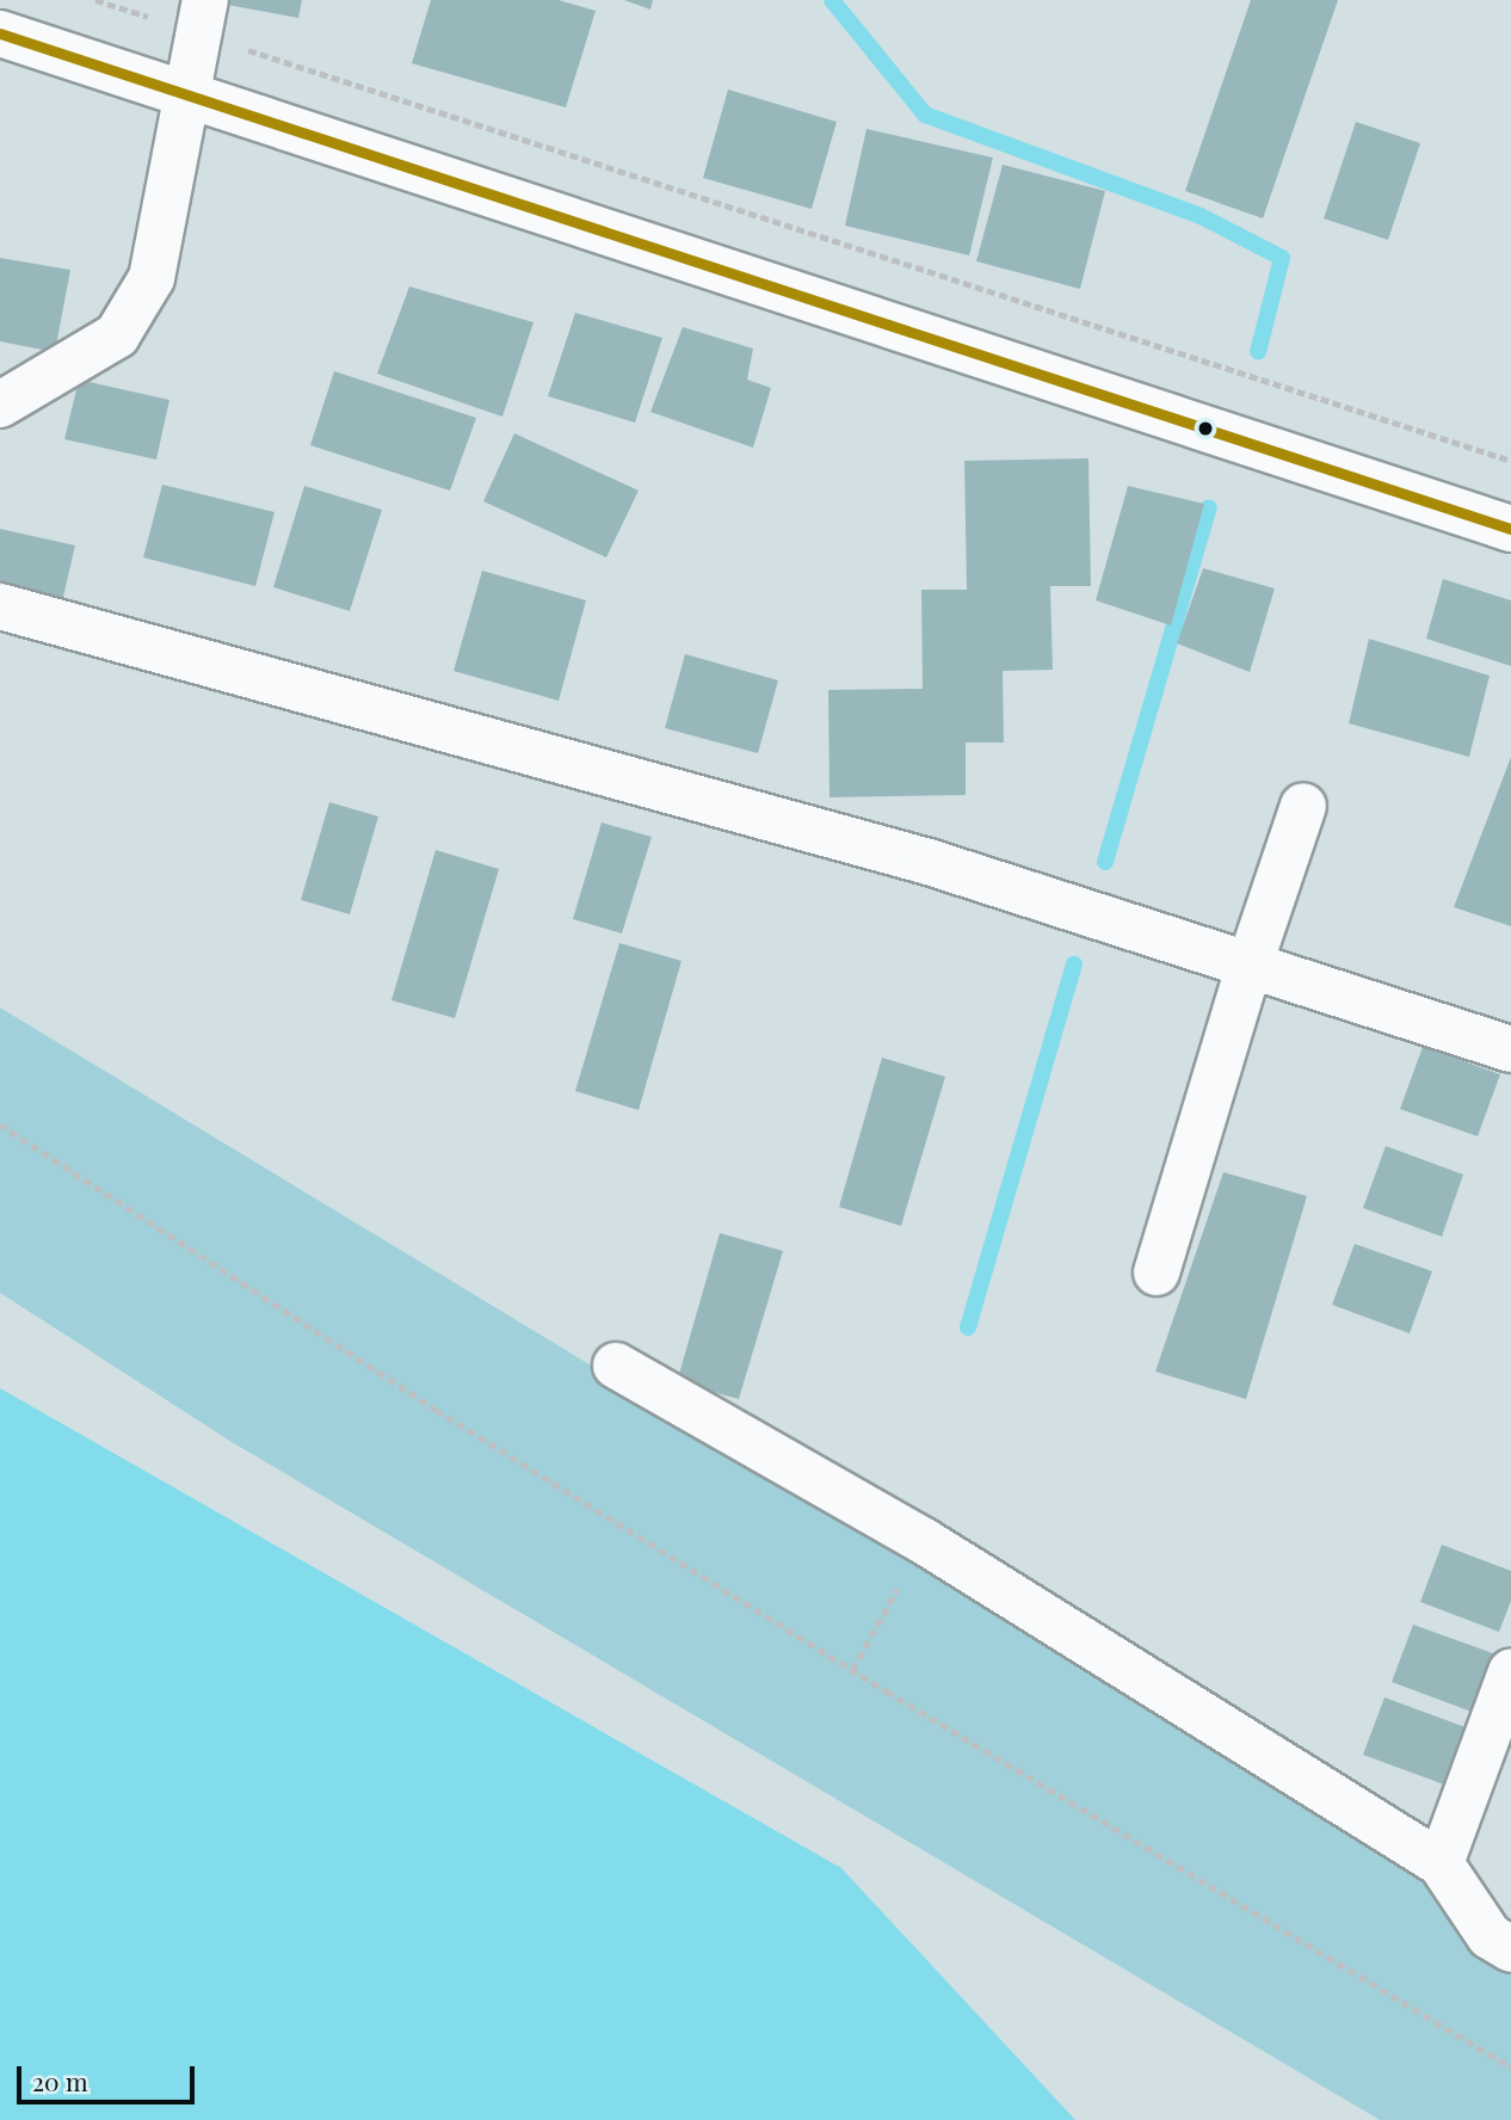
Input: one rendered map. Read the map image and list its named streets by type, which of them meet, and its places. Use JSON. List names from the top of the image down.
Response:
{
  "scale_bar": "20 m"
}
